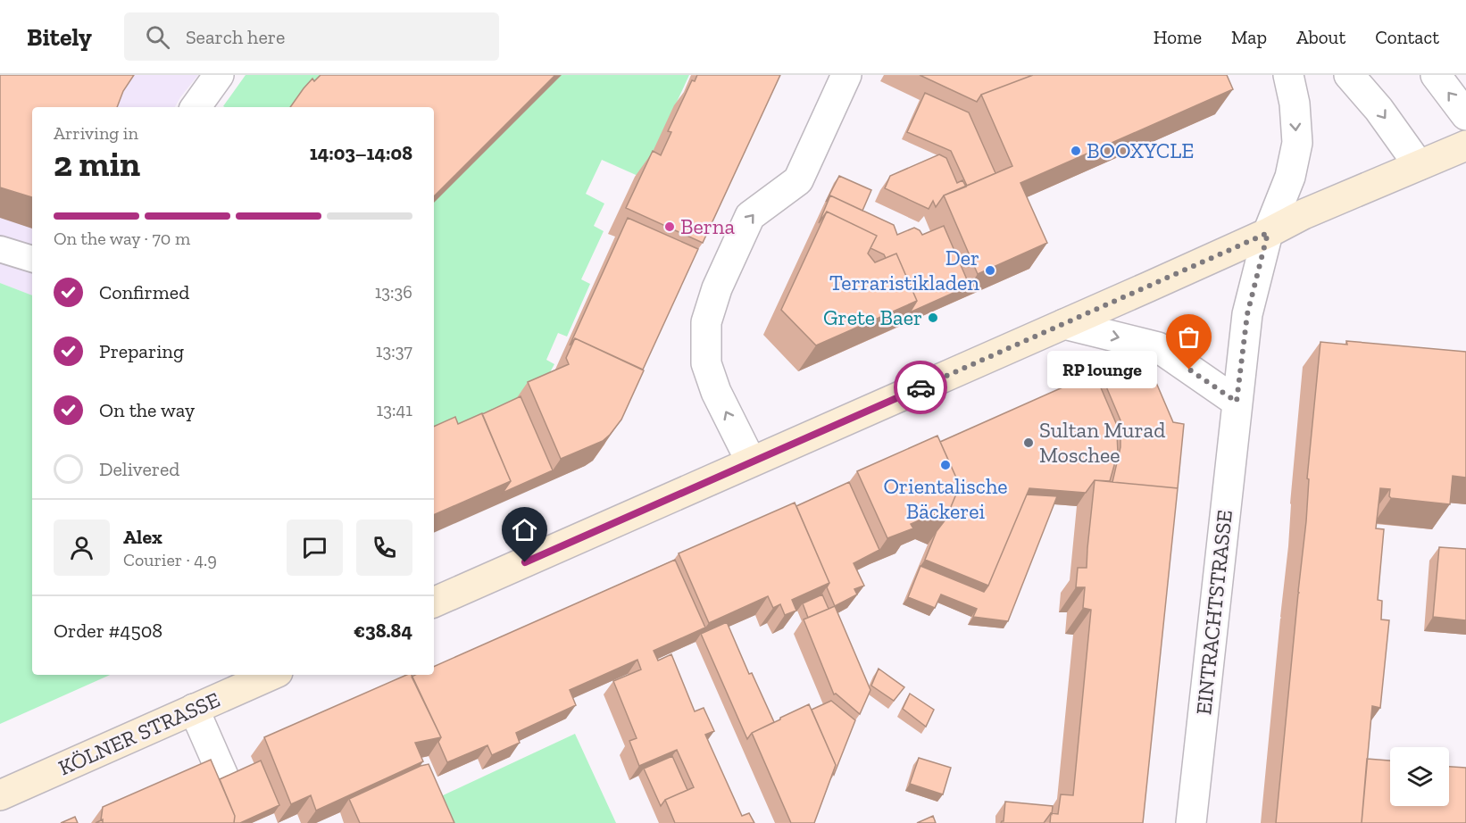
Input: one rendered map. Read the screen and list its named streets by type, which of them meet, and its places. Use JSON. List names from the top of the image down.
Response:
{
  "streets": {
    "main road": ["KÖLNER STRASSE"],
    "street": ["EINTRACHTSTRASSE"]
  },
  "places": [
    "BOOXYCLE",
    "Berna",
    "Der Terraristikladen",
    "Grete Baer",
    "RP lounge",
    "Sultan Murad Moschee",
    "Orientalische Bäckerei"
  ],
  "page": {
    "header": "Bitely",
    "search": "Search here",
    "nav": [
      "Home",
      "Map",
      "About",
      "Contact"
    ],
    "heading": ["2 min", "Arriving in", "14:03–14:08"],
    "panel": [
      "Alex",
      "Courier · 4.9",
      "Order #4508",
      "€38.84"
    ],
    "bar": "On the way · 70 m",
    "list": [
      ["Confirmed", "13:36"],
      ["Preparing", "13:37"],
      ["On the way", "13:41"],
      "Delivered"
    ],
    "bubble": "RP lounge"
  }
}
